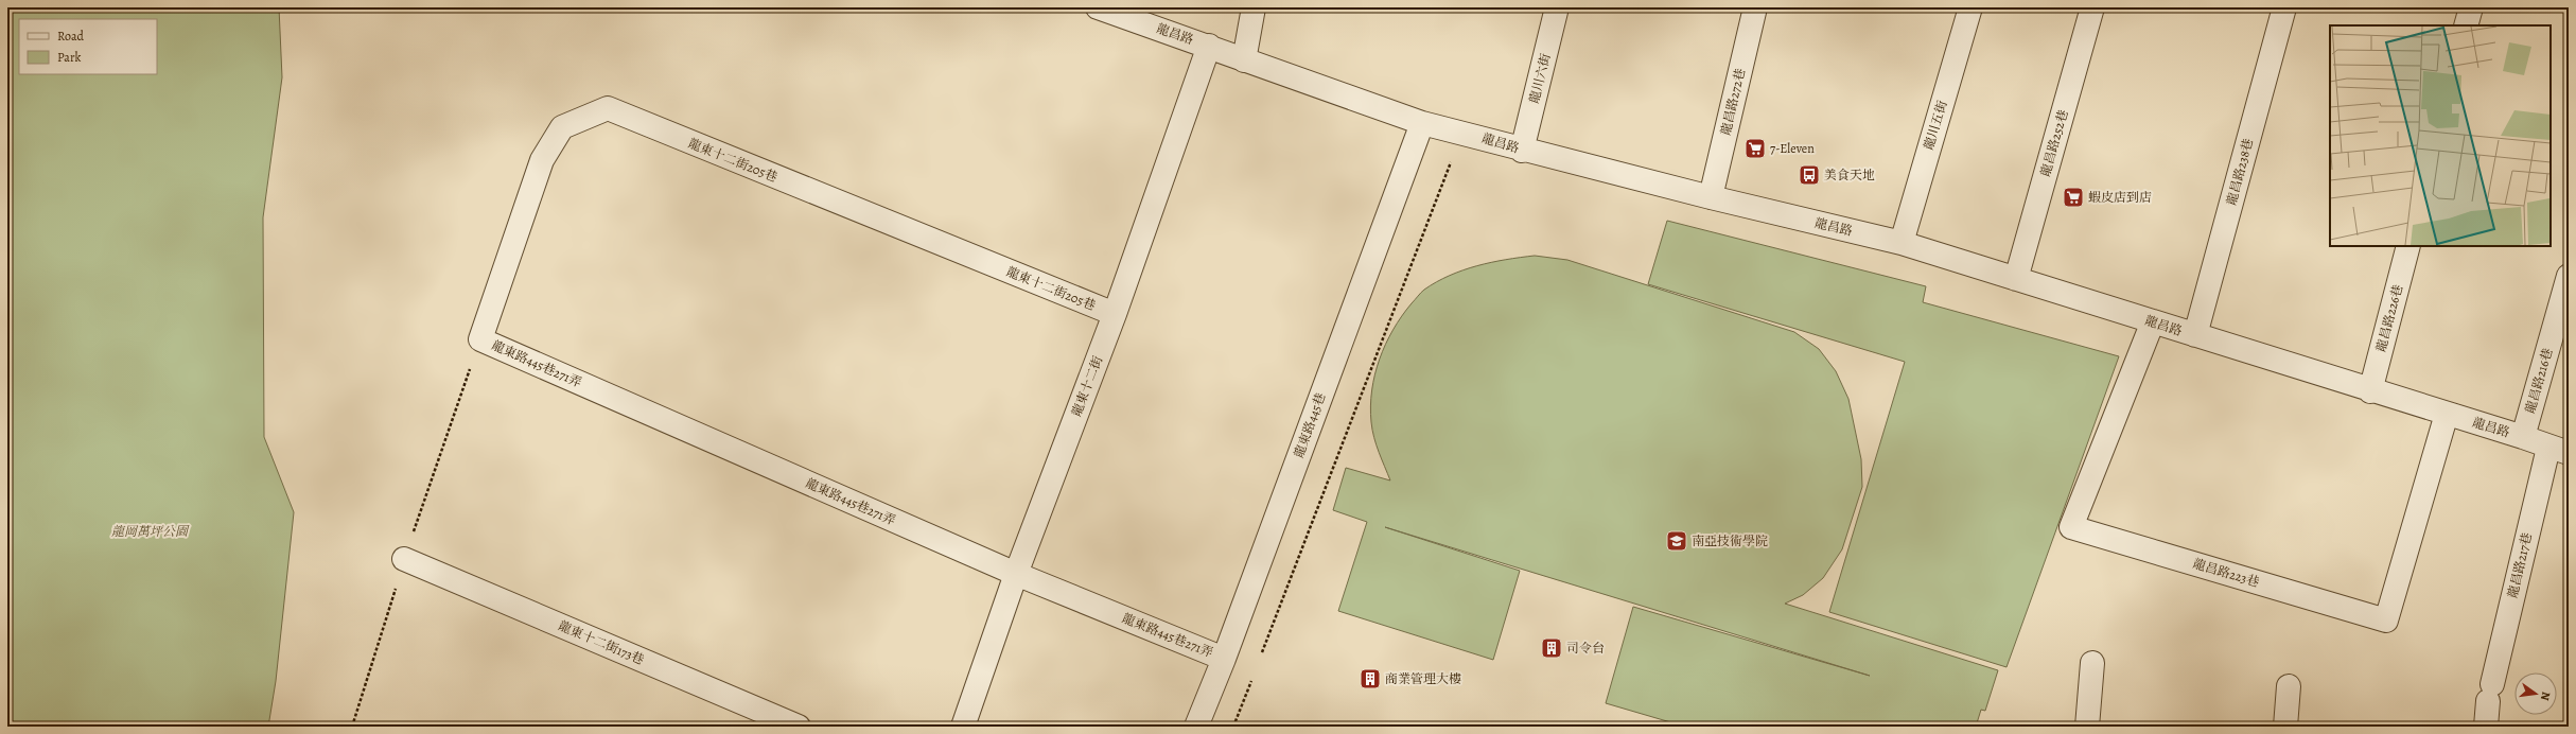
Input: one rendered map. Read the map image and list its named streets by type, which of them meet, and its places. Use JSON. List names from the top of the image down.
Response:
{
  "streets": {
    "street": [
      "龍昌路",
      "龍川六街",
      "龍昌路272巷",
      "龍川五街",
      "龍昌路252巷",
      "龍東十二街205巷",
      "龍昌路238巷",
      "龍昌路226巷",
      "龍東路445巷271弄",
      "龍昌路216巷",
      "龍東十二街",
      "龍東路445巷",
      "龍昌路217巷",
      "龍昌路223巷",
      "龍東十二街173巷"
    ]
  },
  "crossings": [
    ["龍昌路", "龍川六街"],
    ["龍昌路", "龍昌路272巷"],
    ["龍昌路", "龍川五街"],
    ["龍昌路", "龍昌路252巷"],
    ["龍昌路", "龍昌路238巷"],
    ["龍昌路", "龍昌路226巷"],
    ["龍昌路", "龍昌路216巷"],
    ["龍昌路", "龍東十二街"],
    ["龍昌路", "龍東路445巷"],
    ["龍昌路", "龍昌路217巷"],
    ["龍昌路", "龍昌路223巷"],
    ["龍東十二街205巷", "龍東路445巷271弄"],
    ["龍東十二街205巷", "龍東十二街"],
    ["龍東路445巷271弄", "龍東十二街"],
    ["龍東路445巷271弄", "龍東路445巷"]
  ],
  "parks": ["龍岡萬坪公園"],
  "places": {
    "supermarket": ["7-Eleven", "蝦皮店到店"],
    "bus stop": ["美食天地"],
    "school or university": ["南亞技術學院"],
    "building": ["司令台", "商業管理大樓"]
  },
  "legend": ["Road", "Park"],
  "north": "right"
}
